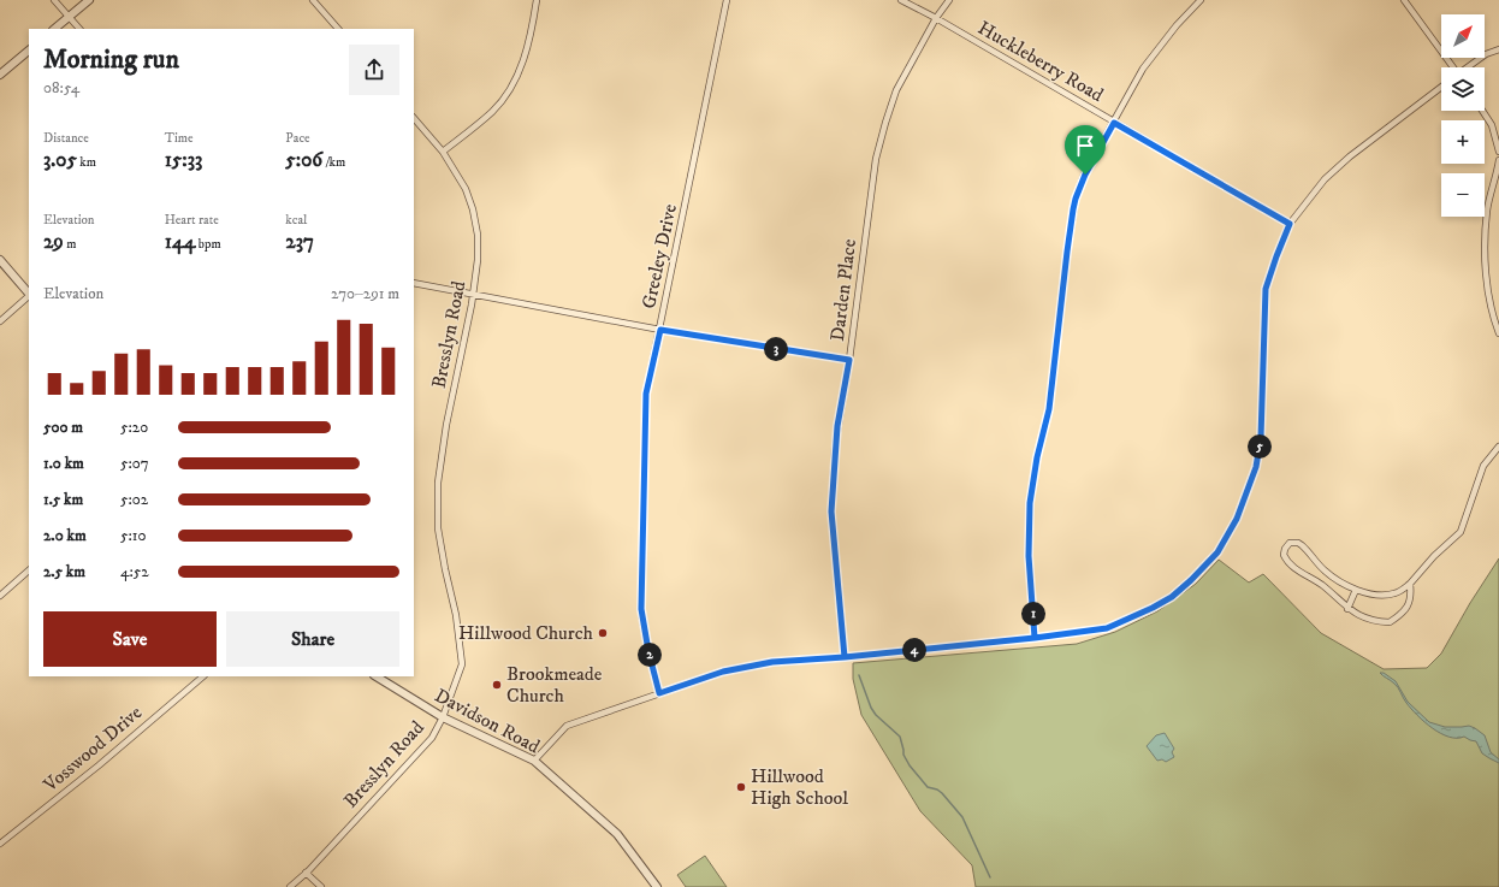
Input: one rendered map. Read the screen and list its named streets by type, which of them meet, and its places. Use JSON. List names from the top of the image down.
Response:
{
  "streets": {
    "street": [
      "Huckleberry Road",
      "Greeley Drive",
      "Darden Place",
      "Bresslyn Road",
      "Davidson Road",
      "Vosswood Drive"
    ]
  },
  "crossings": [
    ["Huckleberry Road", "Darden Place"],
    ["Bresslyn Road", "Davidson Road"]
  ],
  "places": ["Hillwood Church", "Brookmeade Church", "Hillwood High School"],
  "north": "top right",
  "page": {
    "map_buttons": ["+", "−"],
    "heading": ["Morning run", "08:54"],
    "stats": [
      ["Distance", "3.05 km"],
      ["Time", "15:33"],
      ["Pace", "5:06 /km"],
      ["Elevation", "29 m"],
      ["Heart rate", "144 bpm"],
      ["kcal", "237"]
    ],
    "chart": ["Elevation", "270–291 m"],
    "pins": [
      "3",
      "5",
      "1",
      "4",
      "2"
    ],
    "list": [
      {
        "name": "500 m",
        "note": "5:20"
      },
      {
        "name": "1.0 km",
        "note": "5:07"
      },
      {
        "name": "1.5 km",
        "note": "5:02"
      },
      {
        "name": "2.0 km",
        "note": "5:10"
      },
      {
        "name": "2.5 km",
        "note": "4:52"
      }
    ],
    "buttons": ["Save", "Share"]
  }
}
